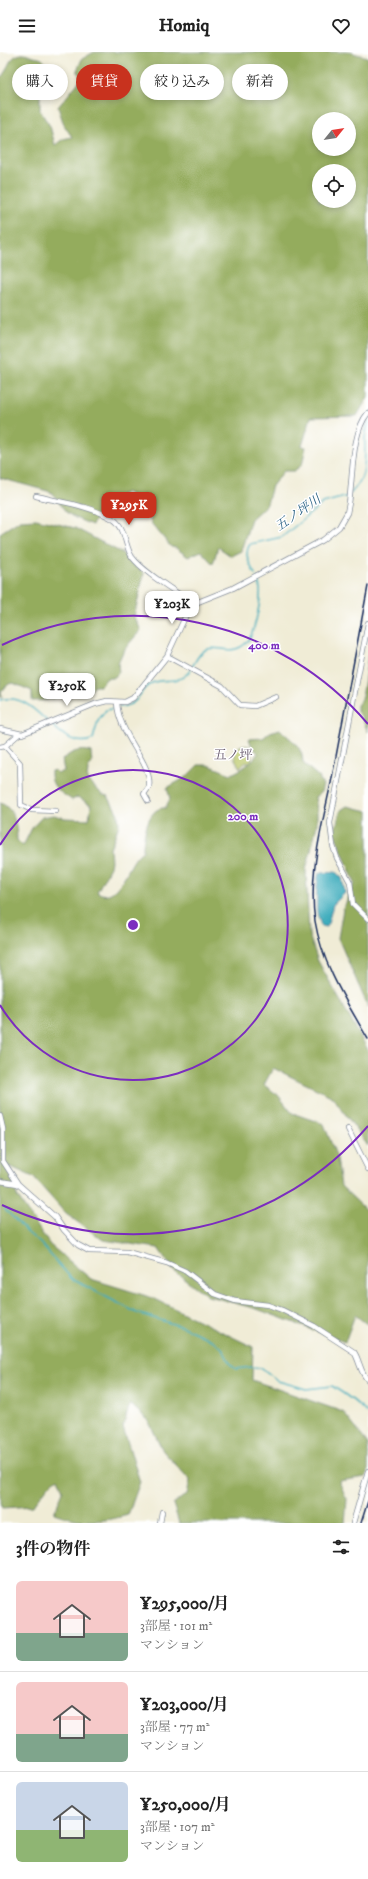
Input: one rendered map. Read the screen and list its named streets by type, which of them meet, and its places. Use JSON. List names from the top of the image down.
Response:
{
  "districts": ["五ノ坪"],
  "water": ["五ノ坪川"],
  "north": "top right",
  "page": {
    "header": "Homiq",
    "chip": [
      "購入",
      "賃貸",
      "絞り込み",
      "新着"
    ],
    "price": ["¥295K", "¥203K", "¥250K"],
    "heading": "3件の物件",
    "list": [
      {
        "name": "¥295,000/月",
        "note": "3部屋 · 101 m² · マンション"
      },
      {
        "name": "¥203,000/月",
        "note": "3部屋 · 77 m² · マンション"
      },
      {
        "name": "¥250,000/月",
        "note": "3部屋 · 107 m² · マンション"
      }
    ]
  },
  "rings": ["400 m", "200 m"]
}
